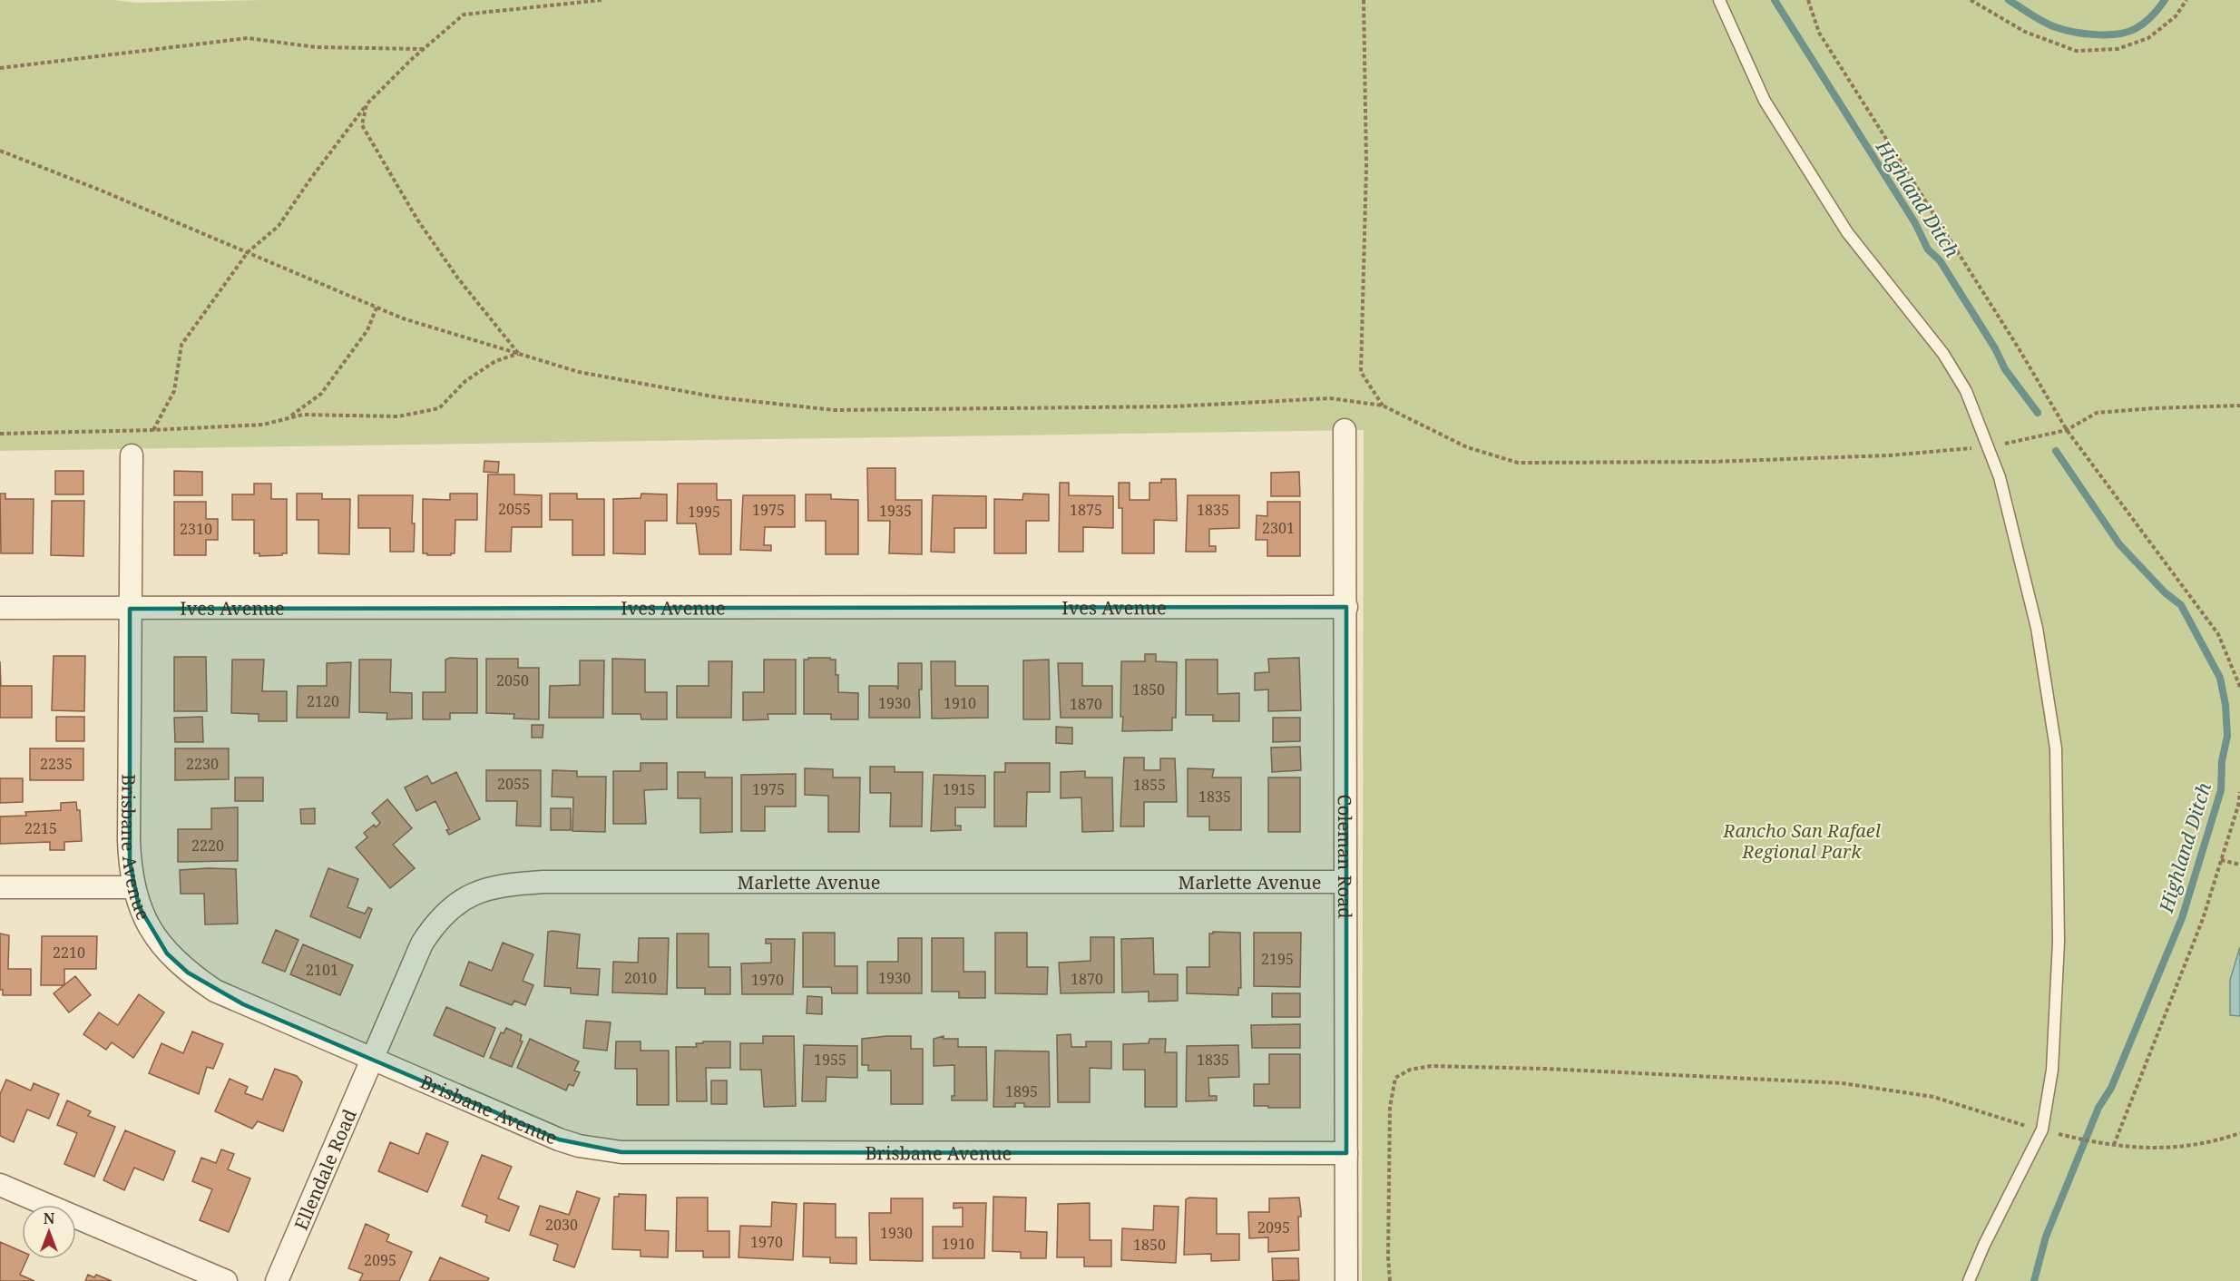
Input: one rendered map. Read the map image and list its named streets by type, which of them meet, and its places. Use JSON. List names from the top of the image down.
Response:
{
  "streets": {
    "street": [
      "Ives Avenue",
      "Brisbane Avenue",
      "Coleman Road",
      "Marlette Avenue",
      "Ellendale Road"
    ]
  },
  "crossings": [
    ["Ives Avenue", "Brisbane Avenue"],
    ["Ives Avenue", "Coleman Road"],
    ["Brisbane Avenue", "Coleman Road"],
    ["Brisbane Avenue", "Marlette Avenue"],
    ["Brisbane Avenue", "Ellendale Road"],
    ["Coleman Road", "Marlette Avenue"],
    ["Marlette Avenue", "Ellendale Road"]
  ],
  "water": ["Highland Ditch"],
  "parks": ["Rancho San Rafael Regional Park"],
  "house_numbers": [
    "2055",
    "1975",
    "1875",
    "1835",
    "1935",
    "1995",
    "2301",
    "2310",
    "2050",
    "1850",
    "2120",
    "1930",
    "1910",
    "1870",
    "2235",
    "2230",
    "2055",
    "1855",
    "1975",
    "1915",
    "1835",
    "2215",
    "2220",
    "2210",
    "2195",
    "2101",
    "2010",
    "1930",
    "1870",
    "1970",
    "1955",
    "1835",
    "1895",
    "2030",
    "2095",
    "1930",
    "1970",
    "1910",
    "1850",
    "2095"
  ],
  "north": "top"
}
